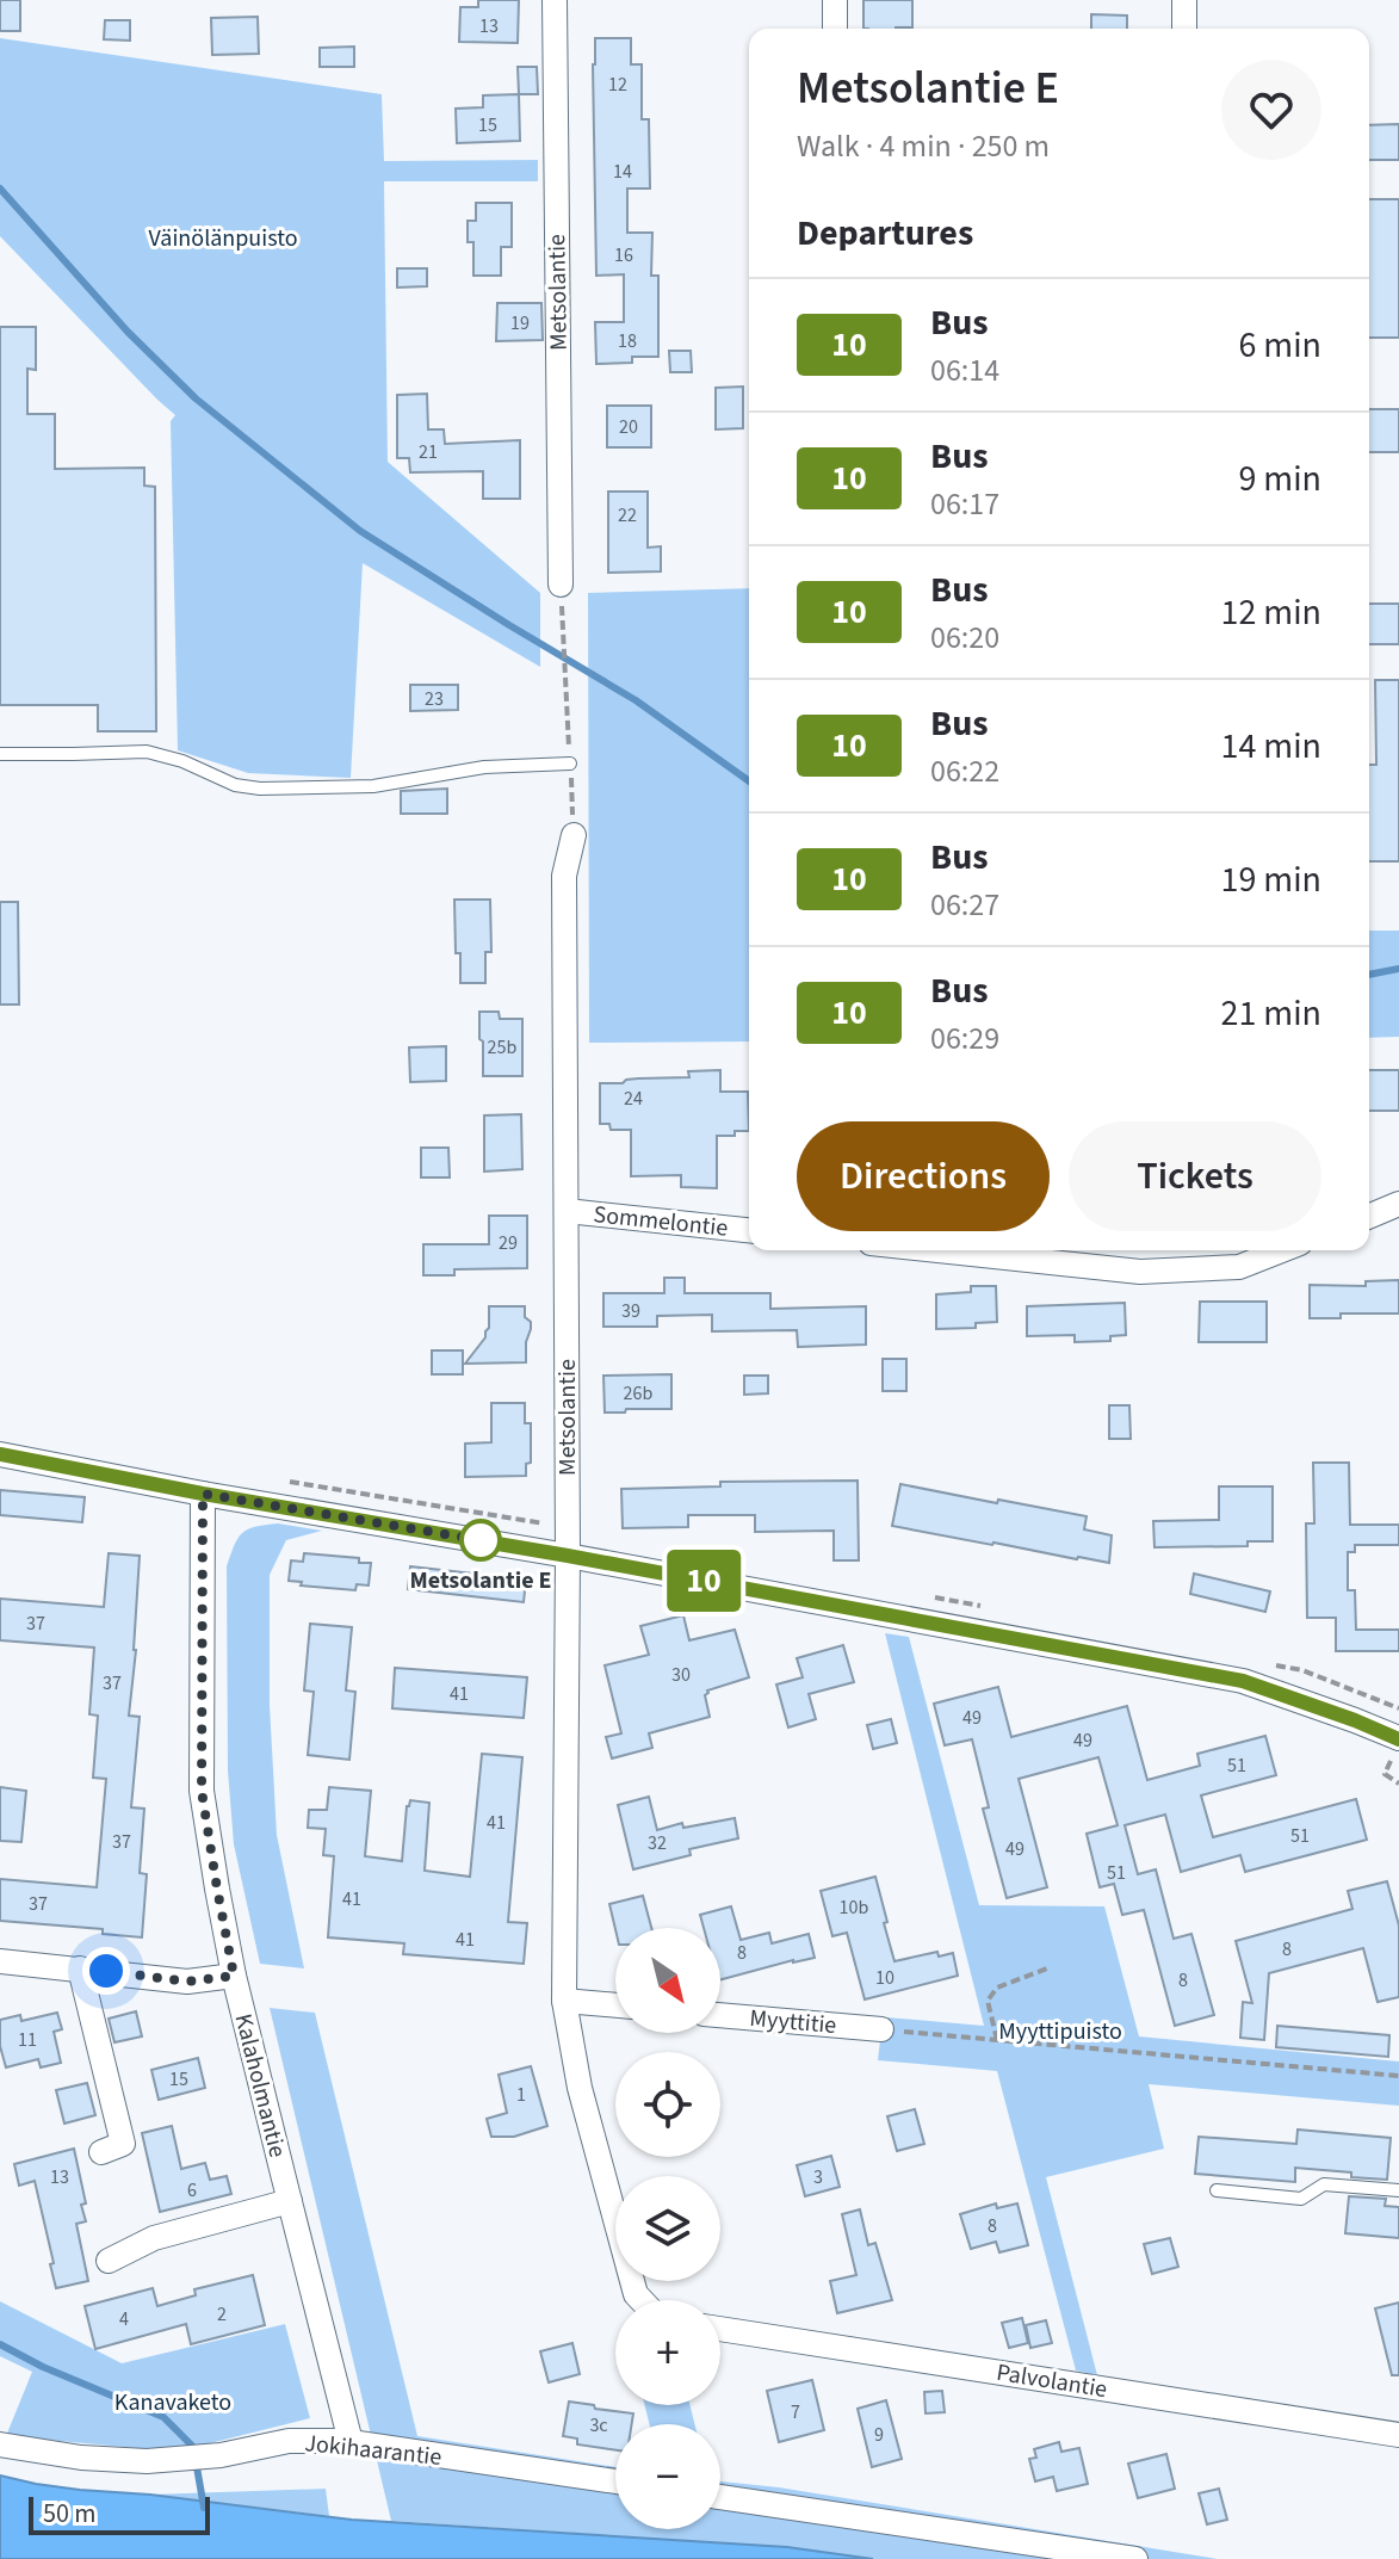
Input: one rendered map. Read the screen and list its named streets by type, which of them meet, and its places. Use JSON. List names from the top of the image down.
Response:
{
  "streets": {
    "street": [
      "Metsolantie",
      "Sommelontie",
      "Myyttitie",
      "Kalaholmantie",
      "Palvolantie",
      "Jokihaarantie"
    ]
  },
  "crossings": [
    ["Metsolantie", "Sommelontie"],
    ["Kalaholmantie", "Jokihaarantie"]
  ],
  "parks": ["Väinölänpuisto", "Myyttipuisto", "Kanavaketo"],
  "places": ["Metsolantie E"],
  "lines": ["bus line 10"],
  "house_numbers": [
    "13",
    "12",
    "15",
    "14",
    "16",
    "19",
    "18",
    "20",
    "21",
    "22",
    "23",
    "25b",
    "24",
    "29",
    "39",
    "26b",
    "37",
    "30",
    "37",
    "41",
    "49",
    "49",
    "51",
    "41",
    "51",
    "37",
    "32",
    "49",
    "51",
    "41",
    "37",
    "10b",
    "41",
    "8",
    "8",
    "10",
    "8",
    "11",
    "15",
    "1",
    "13",
    "3",
    "6",
    "8",
    "2",
    "4",
    "7",
    "3c",
    "9"
  ],
  "scale_bar": "50 m",
  "north": "bottom right",
  "page": {
    "on_map": "10",
    "heading": [
      ["Metsolantie E", "Walk · 4 min · 250 m"],
      "Departures"
    ],
    "list": [
      {
        "mark": "10",
        "name": "Bus",
        "note": "06:14",
        "value": "6 min"
      },
      {
        "mark": "10",
        "name": "Bus",
        "note": "06:17",
        "value": "9 min"
      },
      {
        "mark": "10",
        "name": "Bus",
        "note": "06:20",
        "value": "12 min"
      },
      {
        "mark": "10",
        "name": "Bus",
        "note": "06:22",
        "value": "14 min"
      },
      {
        "mark": "10",
        "name": "Bus",
        "note": "06:27",
        "value": "19 min"
      },
      {
        "mark": "10",
        "name": "Bus",
        "note": "06:29",
        "value": "21 min"
      }
    ],
    "buttons": ["Directions", "Tickets"],
    "map_buttons": ["+", "−"],
    "scale": "50 m"
  }
}
